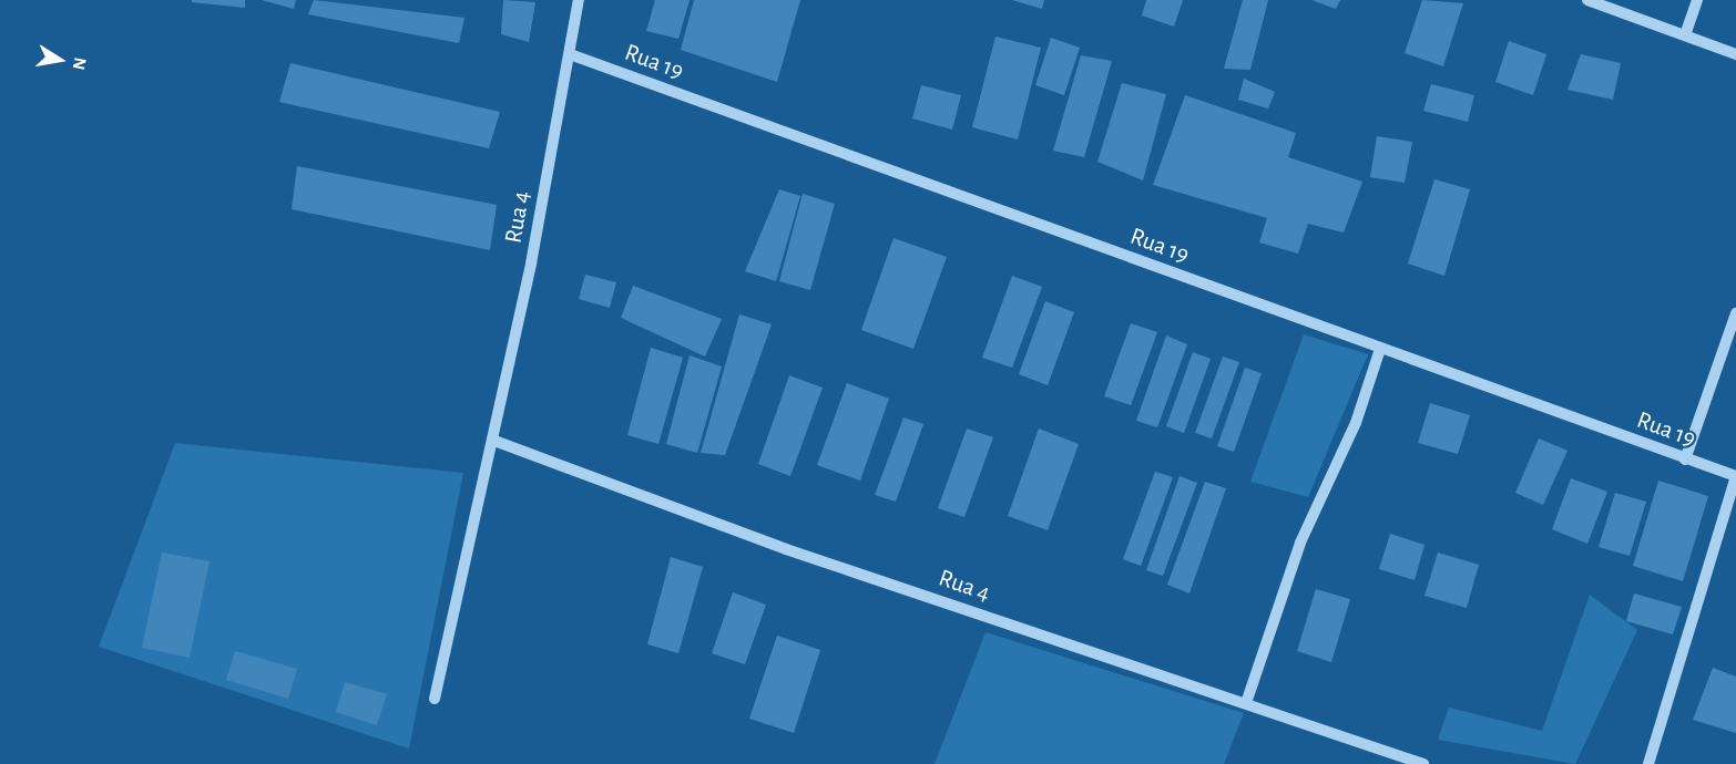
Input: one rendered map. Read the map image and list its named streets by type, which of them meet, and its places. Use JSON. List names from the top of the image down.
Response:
{
  "streets": {
    "street": ["Rua 19", "Rua 4"]
  },
  "crossings": [
    ["Rua 19", "Rua 4"]
  ],
  "north": "right"
}
